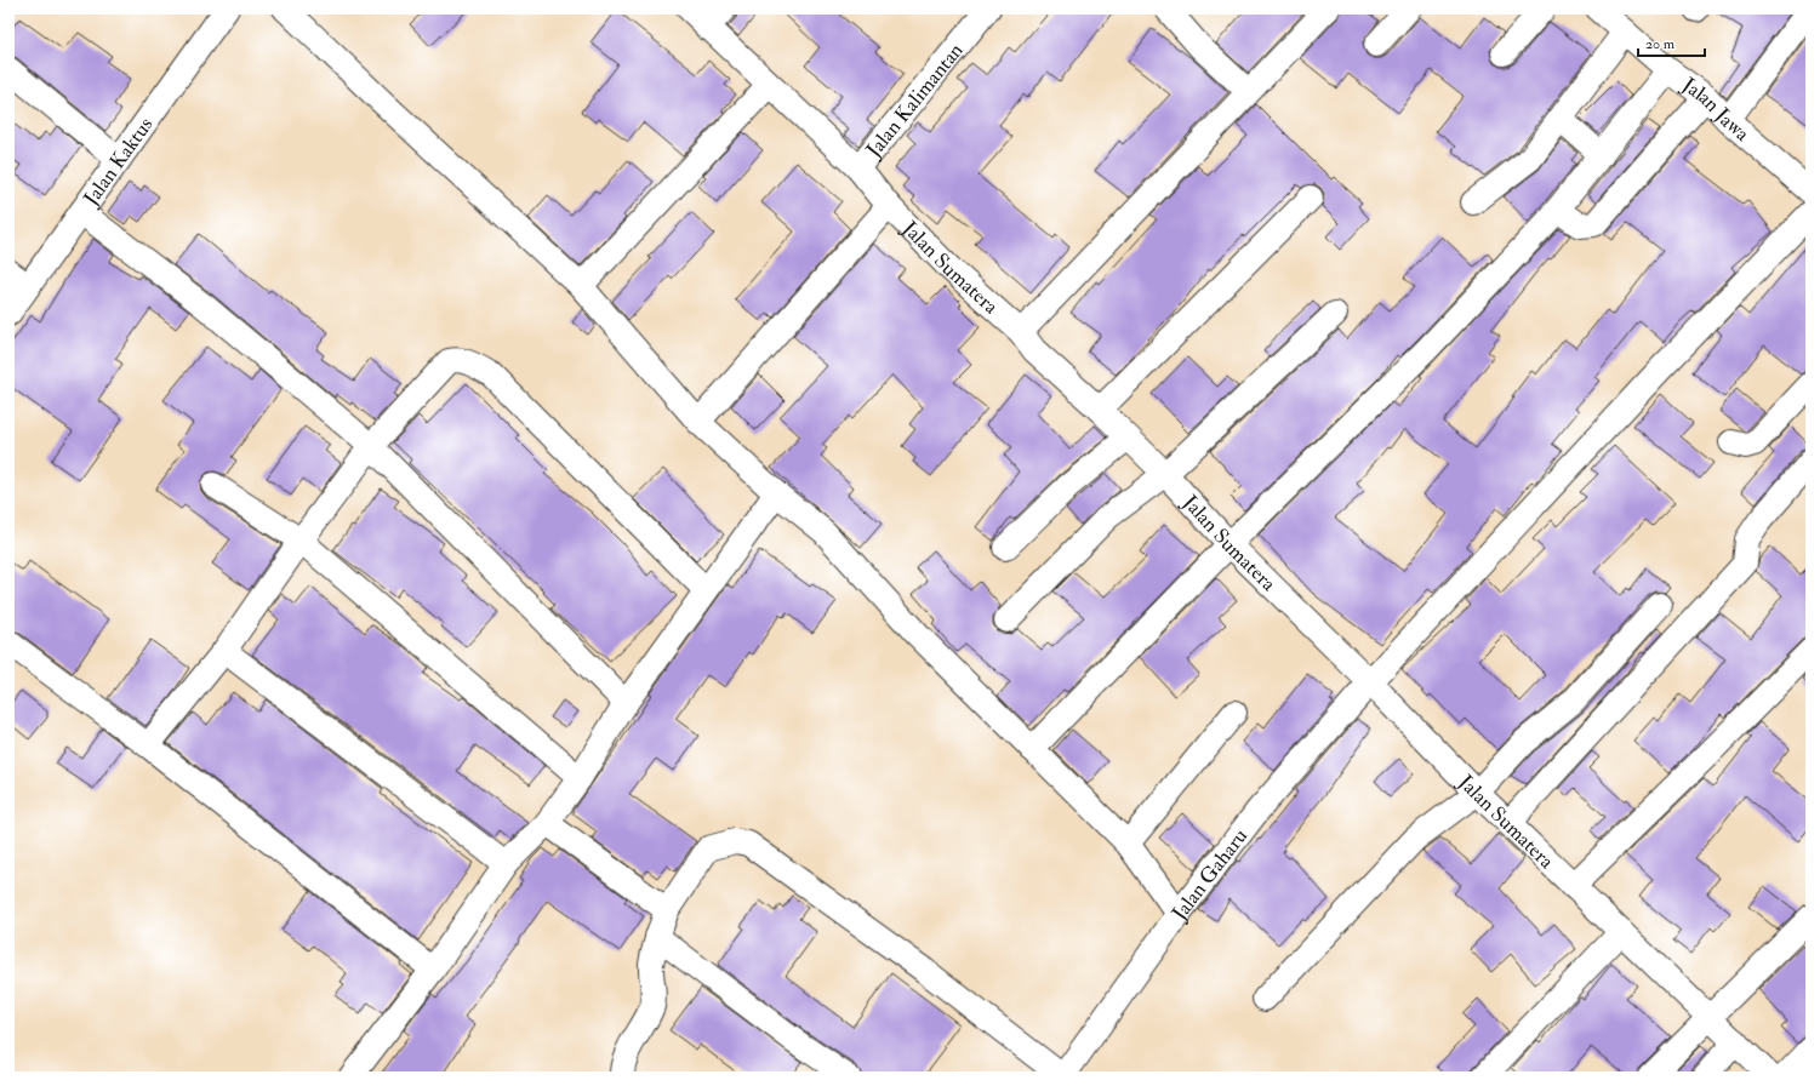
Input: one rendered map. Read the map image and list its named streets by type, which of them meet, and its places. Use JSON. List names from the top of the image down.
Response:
{
  "streets": {
    "street": [
      "Jalan Kalimantan",
      "Jalan Jawa",
      "Jalan Kaktus",
      "Jalan Sumatera",
      "Jalan Gaharu"
    ]
  },
  "crossings": [
    ["Jalan Kalimantan", "Jalan Sumatera"],
    ["Jalan Sumatera", "Jalan Gaharu"]
  ],
  "scale_bar": "20 m"
}
